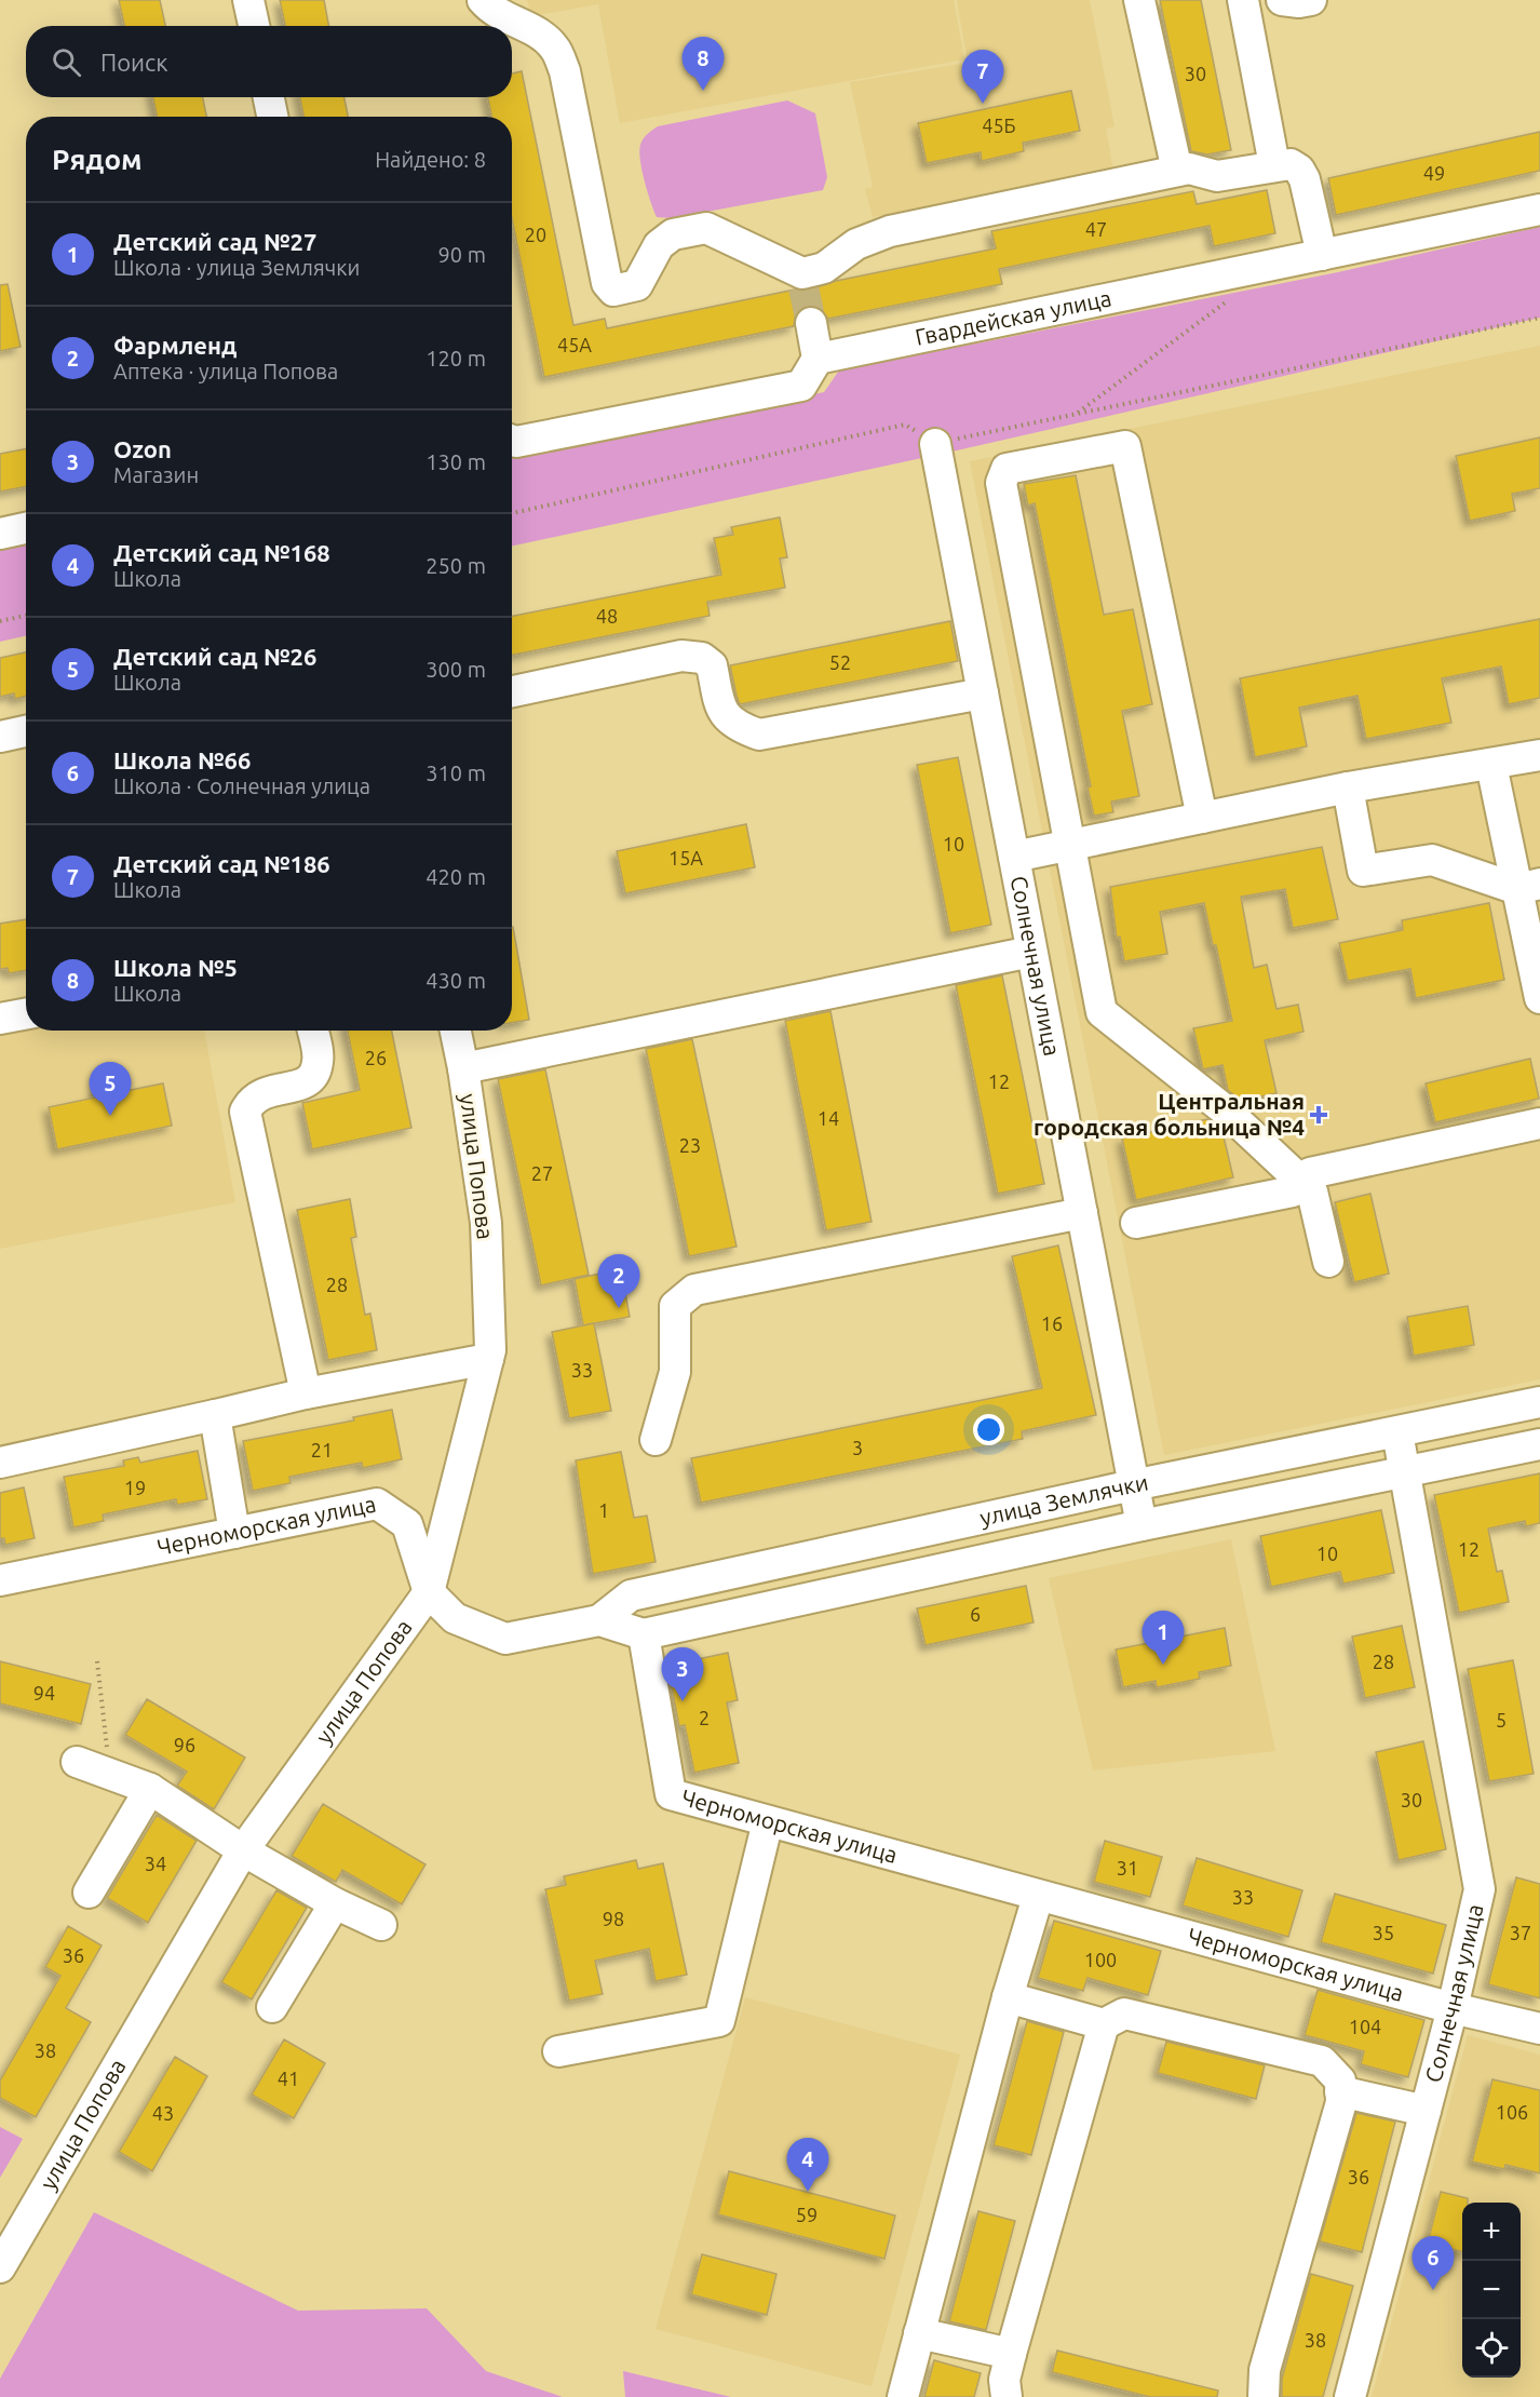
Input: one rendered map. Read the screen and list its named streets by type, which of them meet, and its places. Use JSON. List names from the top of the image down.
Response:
{
  "streets": {
    "street": [
      "Гвардейская улица",
      "Солнечная улица",
      "улица Попова",
      "улица Землячки",
      "Черноморская улица"
    ]
  },
  "crossings": [
    ["Солнечная улица", "улица Землячки"],
    ["Солнечная улица", "Черноморская улица"],
    ["улица Попова", "Черноморская улица"],
    ["улица Землячки", "Черноморская улица"]
  ],
  "places": {
    "health": ["Центральная городская больница №4"]
  },
  "house_numbers": [
    "30",
    "45Б",
    "49",
    "47",
    "20",
    "45А",
    "48",
    "52",
    "10",
    "15А",
    "26",
    "12",
    "14",
    "23",
    "27",
    "28",
    "16",
    "33",
    "3",
    "21",
    "19",
    "1",
    "12",
    "10",
    "6",
    "28",
    "94",
    "2",
    "5",
    "96",
    "30",
    "34",
    "31",
    "33",
    "98",
    "35",
    "37",
    "36",
    "100",
    "104",
    "38",
    "41",
    "106",
    "43",
    "36",
    "59",
    "38"
  ],
  "page": {
    "search": "Поиск",
    "pins": [
      "8",
      "7",
      "5",
      "2",
      "1",
      "3",
      "4",
      "6"
    ],
    "heading": ["Рядом", "Найдено: 8"],
    "list": [
      {
        "mark": "1",
        "name": "Детский сад №27",
        "note": "Школа · улица Землячки",
        "value": "90 m"
      },
      {
        "mark": "2",
        "name": "Фармленд",
        "note": "Аптека · улица Попова",
        "value": "120 m"
      },
      {
        "mark": "3",
        "name": "Ozon",
        "note": "Магазин",
        "value": "130 m"
      },
      {
        "mark": "4",
        "name": "Детский сад №168",
        "note": "Школа",
        "value": "250 m"
      },
      {
        "mark": "5",
        "name": "Детский сад №26",
        "note": "Школа",
        "value": "300 m"
      },
      {
        "mark": "6",
        "name": "Школа №66",
        "note": "Школа · Солнечная улица",
        "value": "310 m"
      },
      {
        "mark": "7",
        "name": "Детский сад №186",
        "note": "Школа",
        "value": "420 m"
      },
      {
        "mark": "8",
        "name": "Школа №5",
        "note": "Школа",
        "value": "430 m"
      }
    ],
    "map_buttons": ["+", "−"]
  }
}
